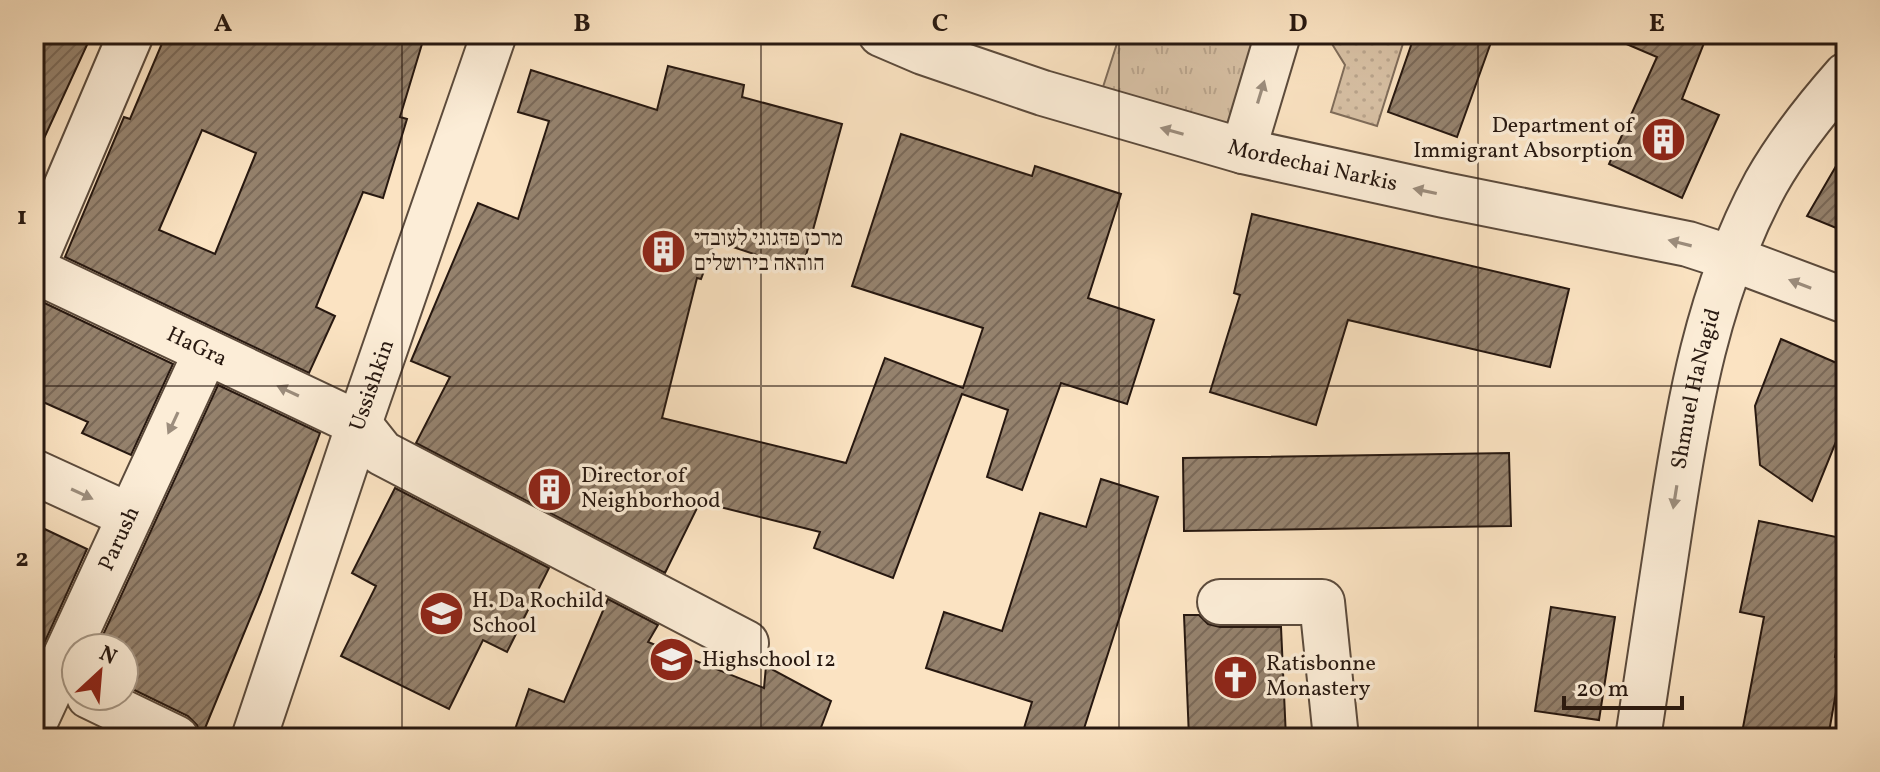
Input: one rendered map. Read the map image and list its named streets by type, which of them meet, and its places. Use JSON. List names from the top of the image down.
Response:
{
  "streets": {
    "street": [
      "Mordechai Narkis",
      "HaGra",
      "Ussishkin",
      "Shmuel HaNagid",
      "Parush"
    ]
  },
  "crossings": [
    ["Mordechai Narkis", "Shmuel HaNagid"],
    ["HaGra", "Ussishkin"],
    ["HaGra", "Parush"]
  ],
  "one_way": ["Mordechai Narkis", "Parush"],
  "places": {
    "building": ["Department of Immigrant Absorption", "מרכז פדגוגי לעובדי הוראה בירושלים", "Director of Neighborhood"],
    "school or university": ["H. Da Rochild School", "Highschool 12"],
    "church": ["Ratisbonne Monastery"]
  },
  "scale_bar": "20 m",
  "north": "top right",
  "grid": {
    "columns": [
      "A",
      "B",
      "C",
      "D",
      "E"
    ],
    "rows": ["1", "2"]
  }
}
